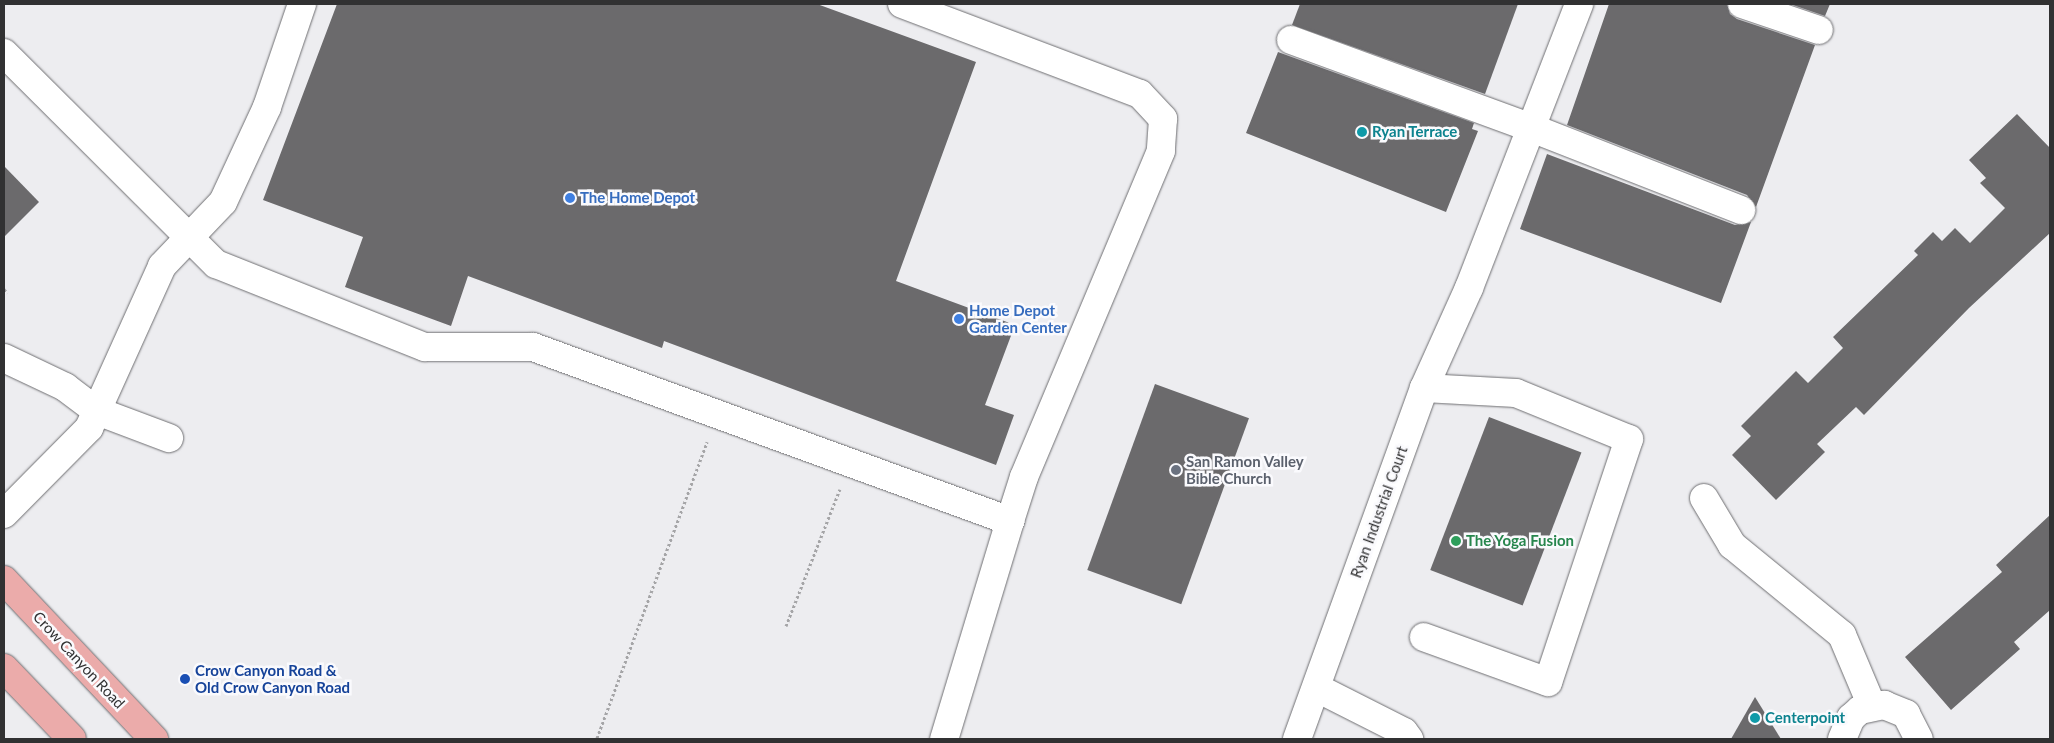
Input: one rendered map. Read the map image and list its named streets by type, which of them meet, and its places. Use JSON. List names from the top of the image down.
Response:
{
  "streets": {
    "main road": ["Crow Canyon Road"],
    "street": ["Ryan Industrial Court"]
  },
  "places": [
    "Ryan Terrace",
    "The Home Depot",
    "Home Depot Garden Center",
    "San Ramon Valley Bible Church",
    "The Yoga Fusion",
    "Crow Canyon Road & Old Crow Canyon Road",
    "Centerpoint"
  ]
}
